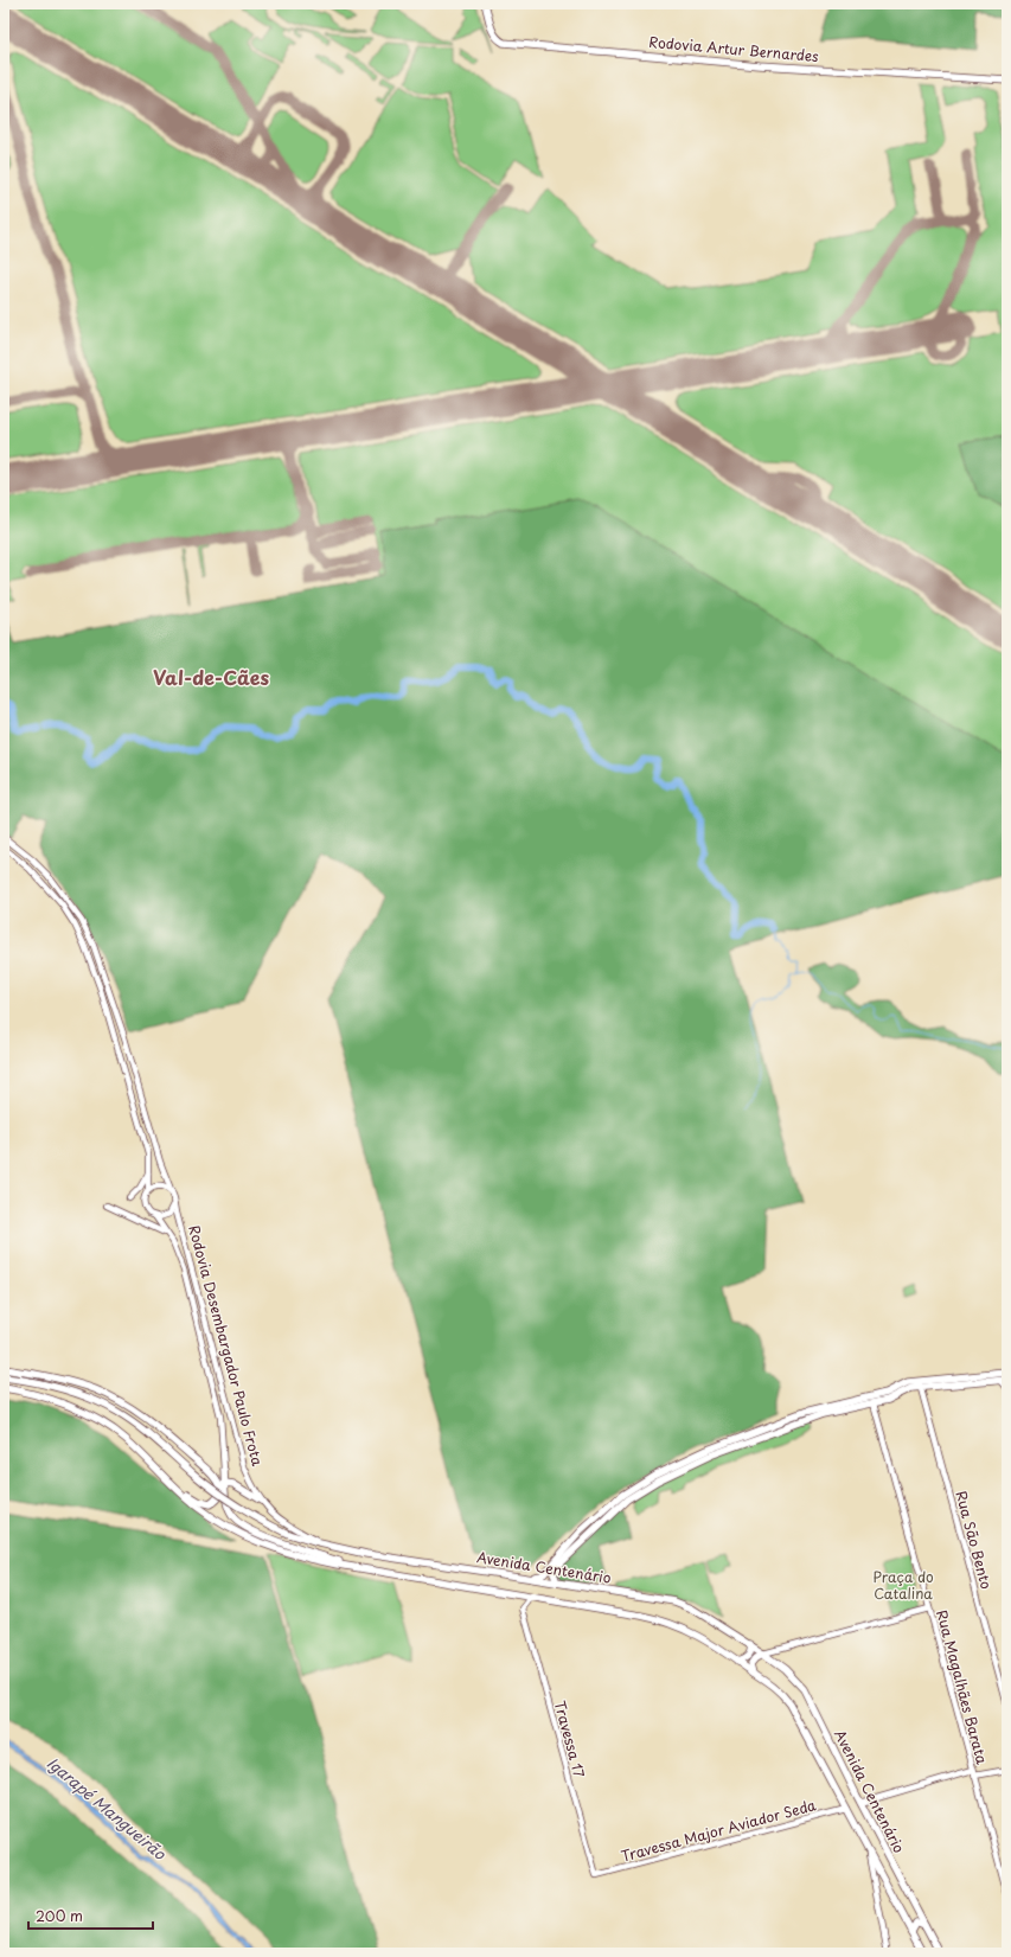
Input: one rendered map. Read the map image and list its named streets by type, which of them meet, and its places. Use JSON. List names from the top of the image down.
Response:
{
  "streets": {
    "main road": ["Rodovia Artur Bernardes", "Rodovia Desembargador Paulo Frota", "Avenida Centenário"],
    "street": [
      "Rua São Bento",
      "Rua Magalhães Barata",
      "Travessa 17",
      "Travessa Major Aviador Seda"
    ]
  },
  "crossings": [
    ["Rodovia Desembargador Paulo Frota", "Avenida Centenário"],
    ["Avenida Centenário", "Travessa 17"],
    ["Avenida Centenário", "Travessa Major Aviador Seda"],
    ["Travessa 17", "Travessa Major Aviador Seda"]
  ],
  "districts": ["Val-de-Cães"],
  "water": ["Igarapé Mangueirão"],
  "parks": ["Praça do Catalina"],
  "scale_bar": "200 m"
}
